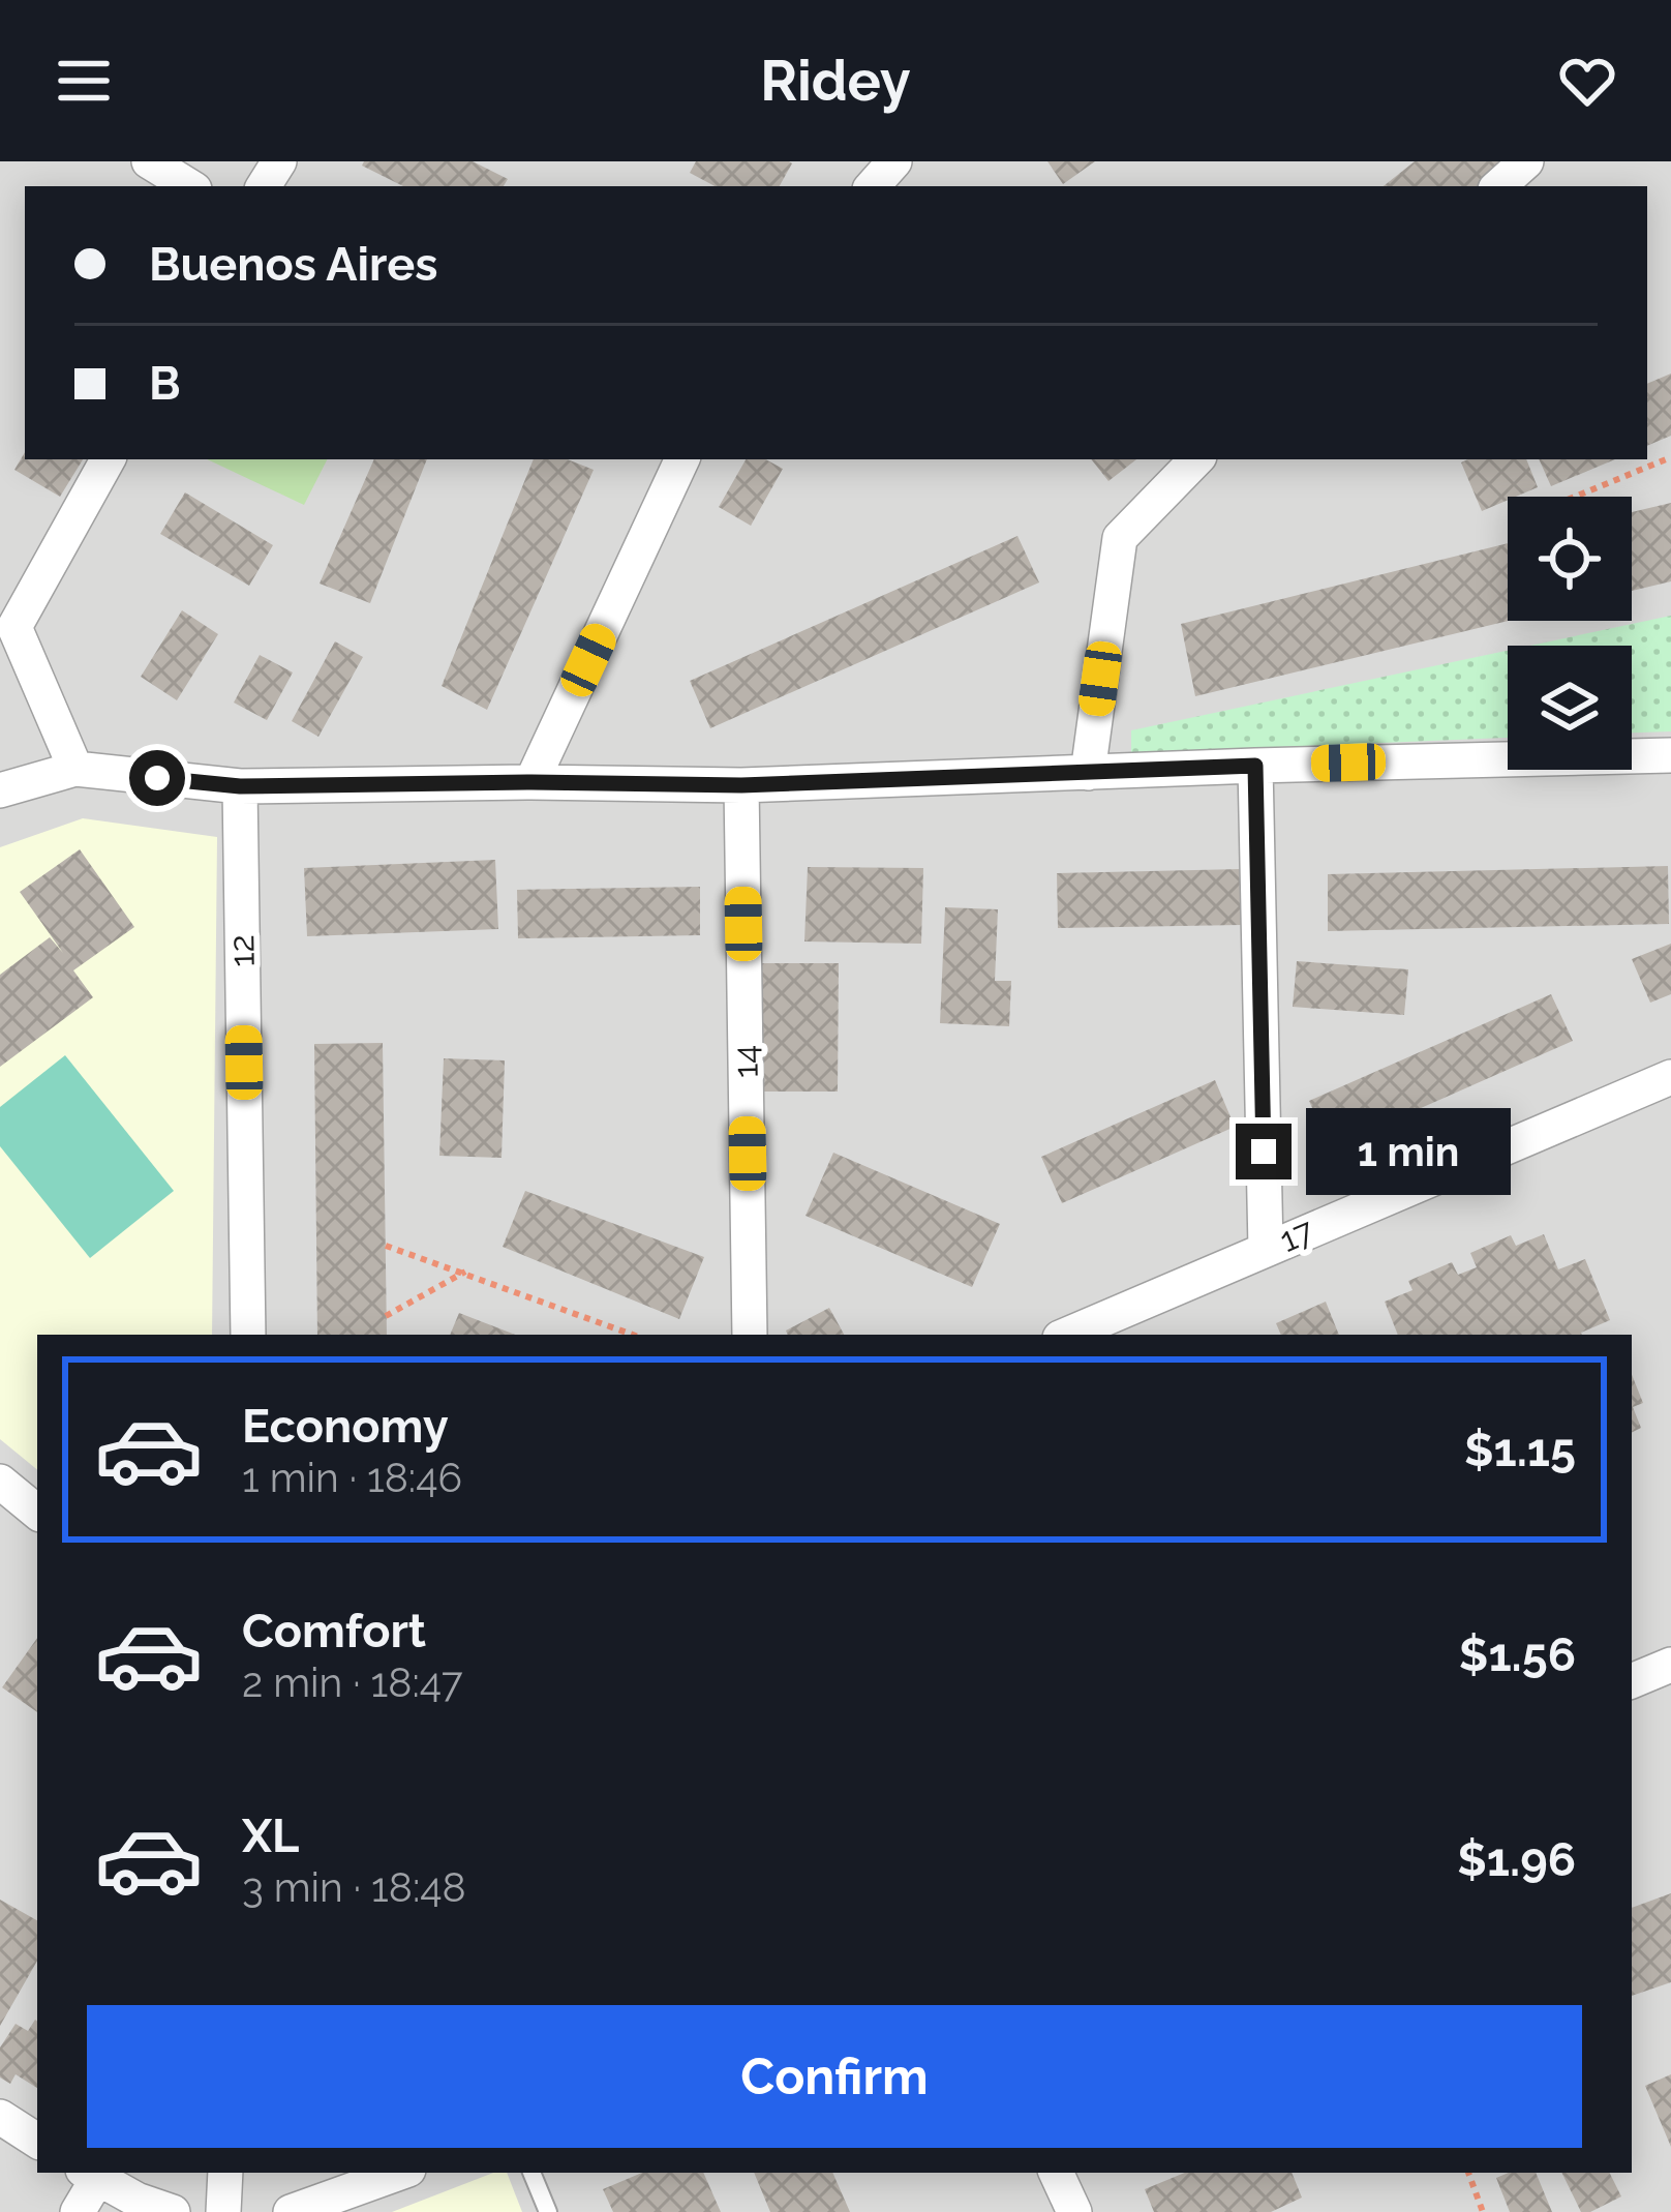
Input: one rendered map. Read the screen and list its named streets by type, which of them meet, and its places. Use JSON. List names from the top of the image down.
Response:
{
  "streets": {
    "street": ["12", "14", "17"]
  },
  "page": {
    "header": "Ridey",
    "banner": ["Buenos Aires", "B"],
    "bubble": "1 min",
    "list": [
      {
        "name": "Economy",
        "note": "1 min · 18:46",
        "value": "$1.15"
      },
      {
        "name": "Comfort",
        "note": "2 min · 18:47",
        "value": "$1.56"
      },
      {
        "name": "XL",
        "note": "3 min · 18:48",
        "value": "$1.96"
      }
    ],
    "buttons": "Confirm"
  }
}
